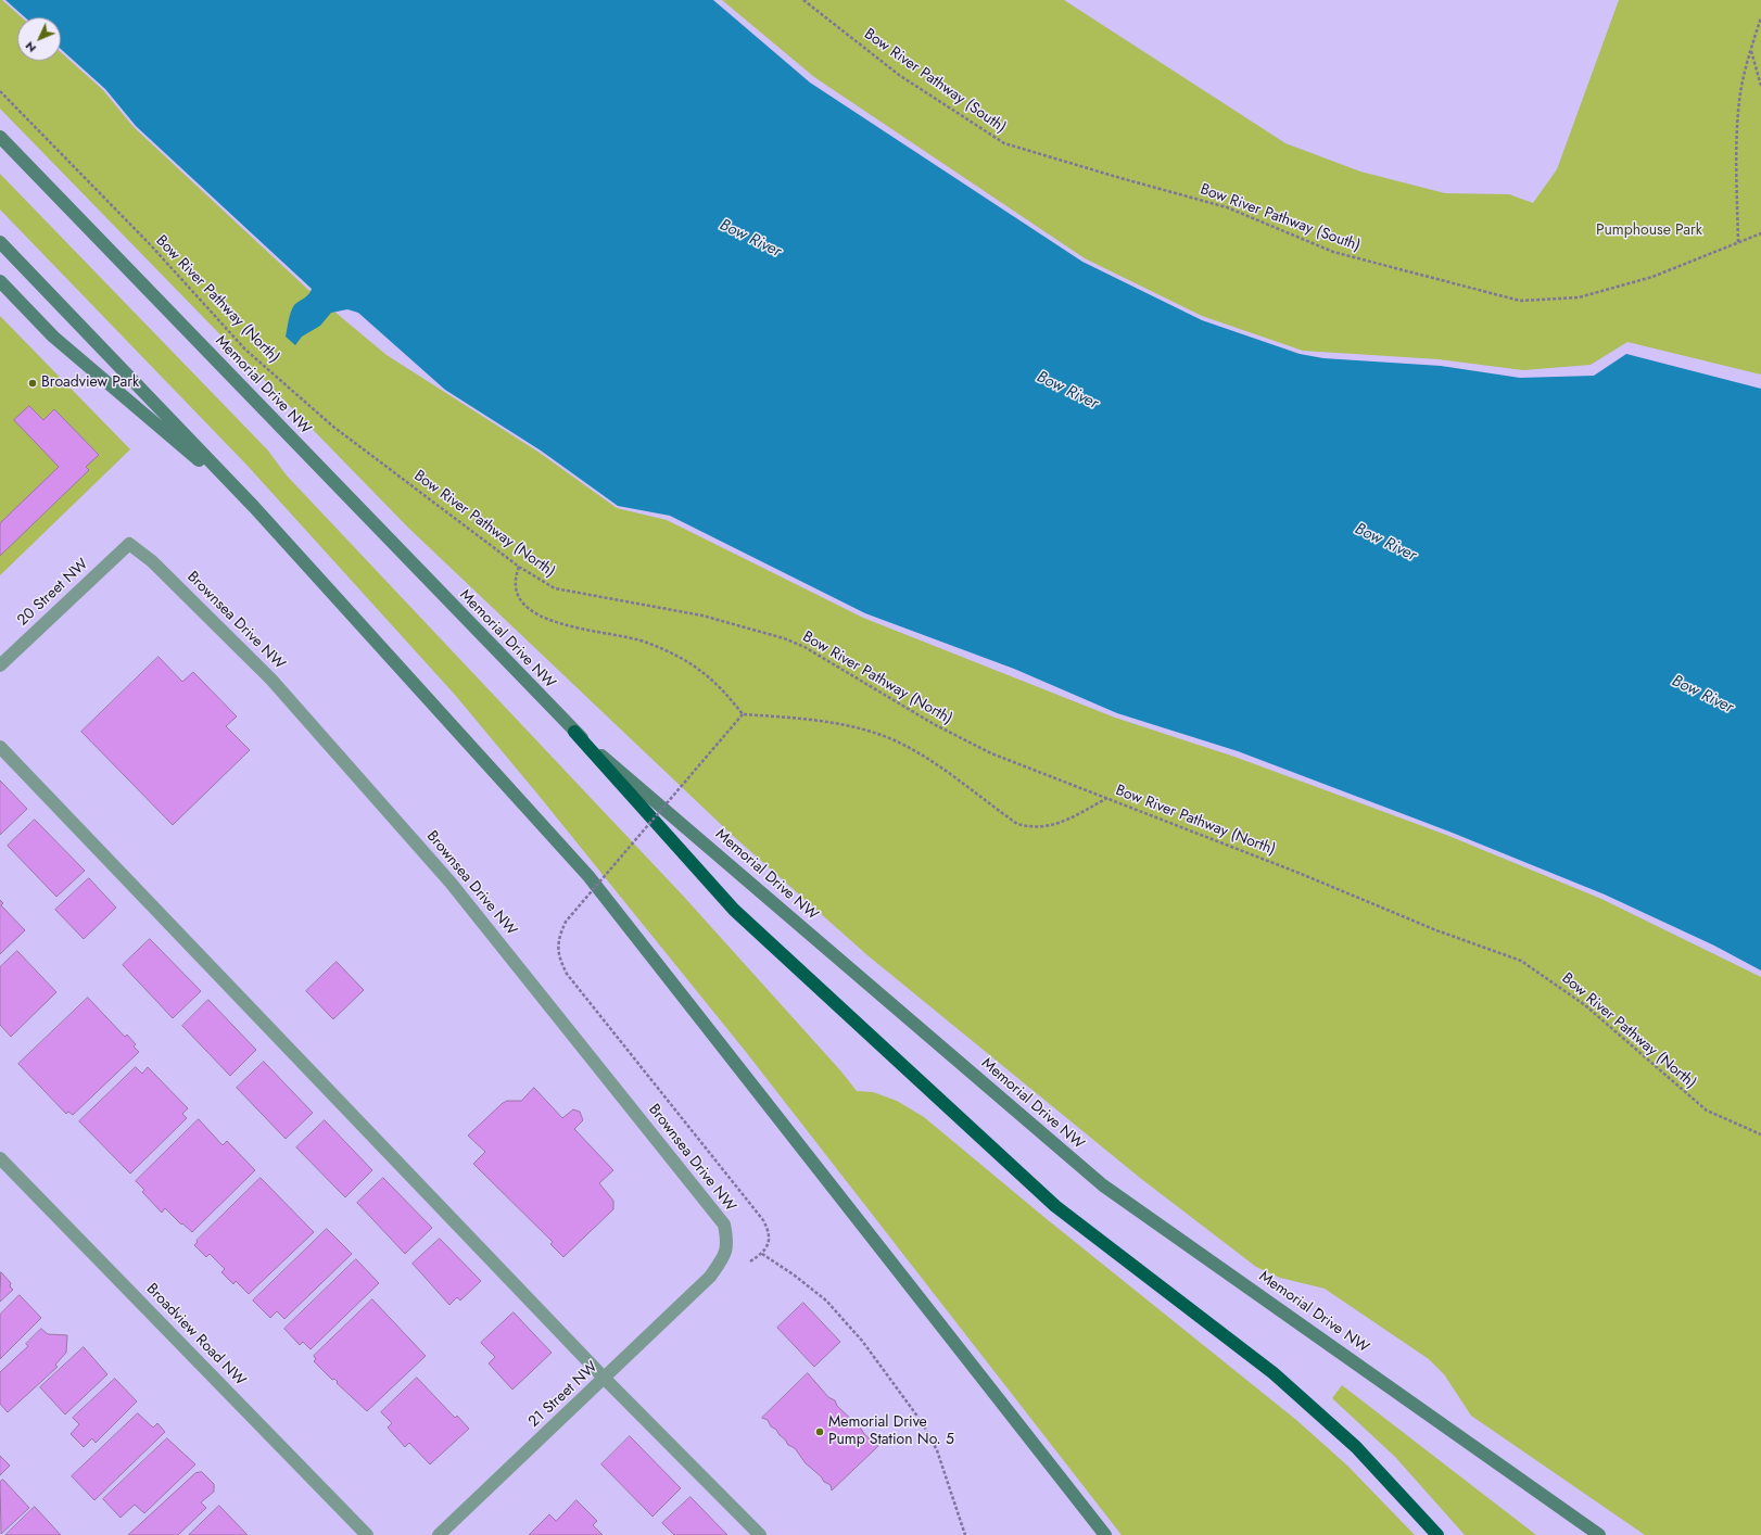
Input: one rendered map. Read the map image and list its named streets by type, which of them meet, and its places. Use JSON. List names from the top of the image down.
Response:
{
  "streets": {
    "main road": ["Memorial Drive NW"],
    "street": [
      "20 Street NW",
      "Brownsea Drive NW",
      "Broadview Road NW",
      "21 Street NW"
    ],
    "path": ["Bow River Pathway (South)", "Bow River Pathway (North)"]
  },
  "crossings": [
    ["20 Street NW", "Brownsea Drive NW"],
    ["Brownsea Drive NW", "21 Street NW"]
  ],
  "water": ["Bow River"],
  "parks": ["Pumphouse Park"],
  "places": ["Broadview Park", "Memorial Drive Pump Station No. 5"],
  "north": "bottom left"
}
